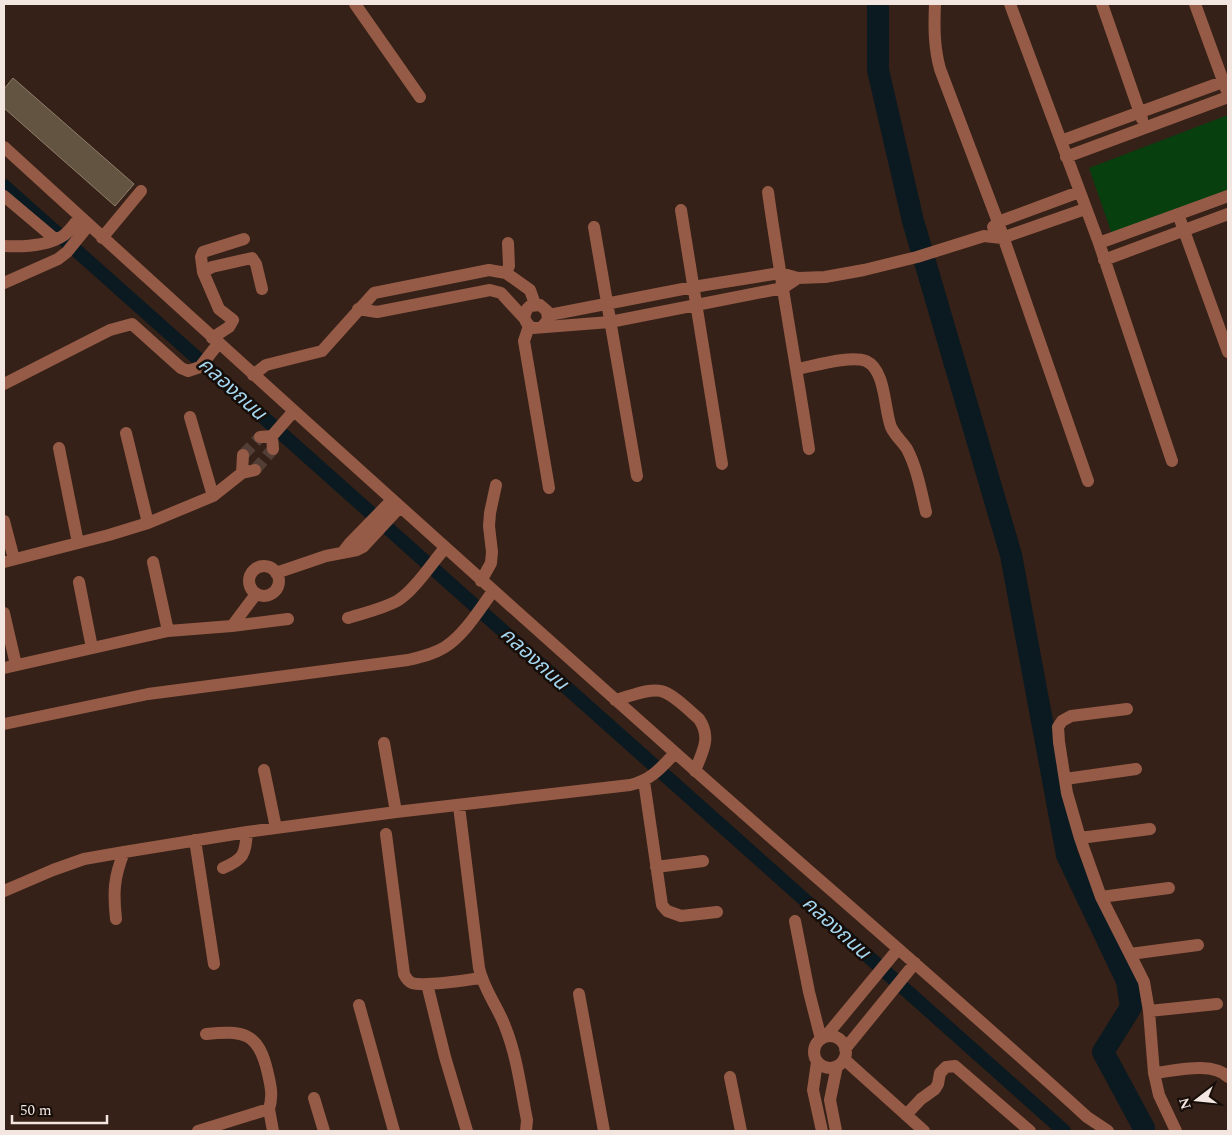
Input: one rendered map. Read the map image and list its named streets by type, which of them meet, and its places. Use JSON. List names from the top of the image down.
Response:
{
  "water": ["คลองถนน"],
  "scale_bar": "50 m",
  "north": "left"
}
